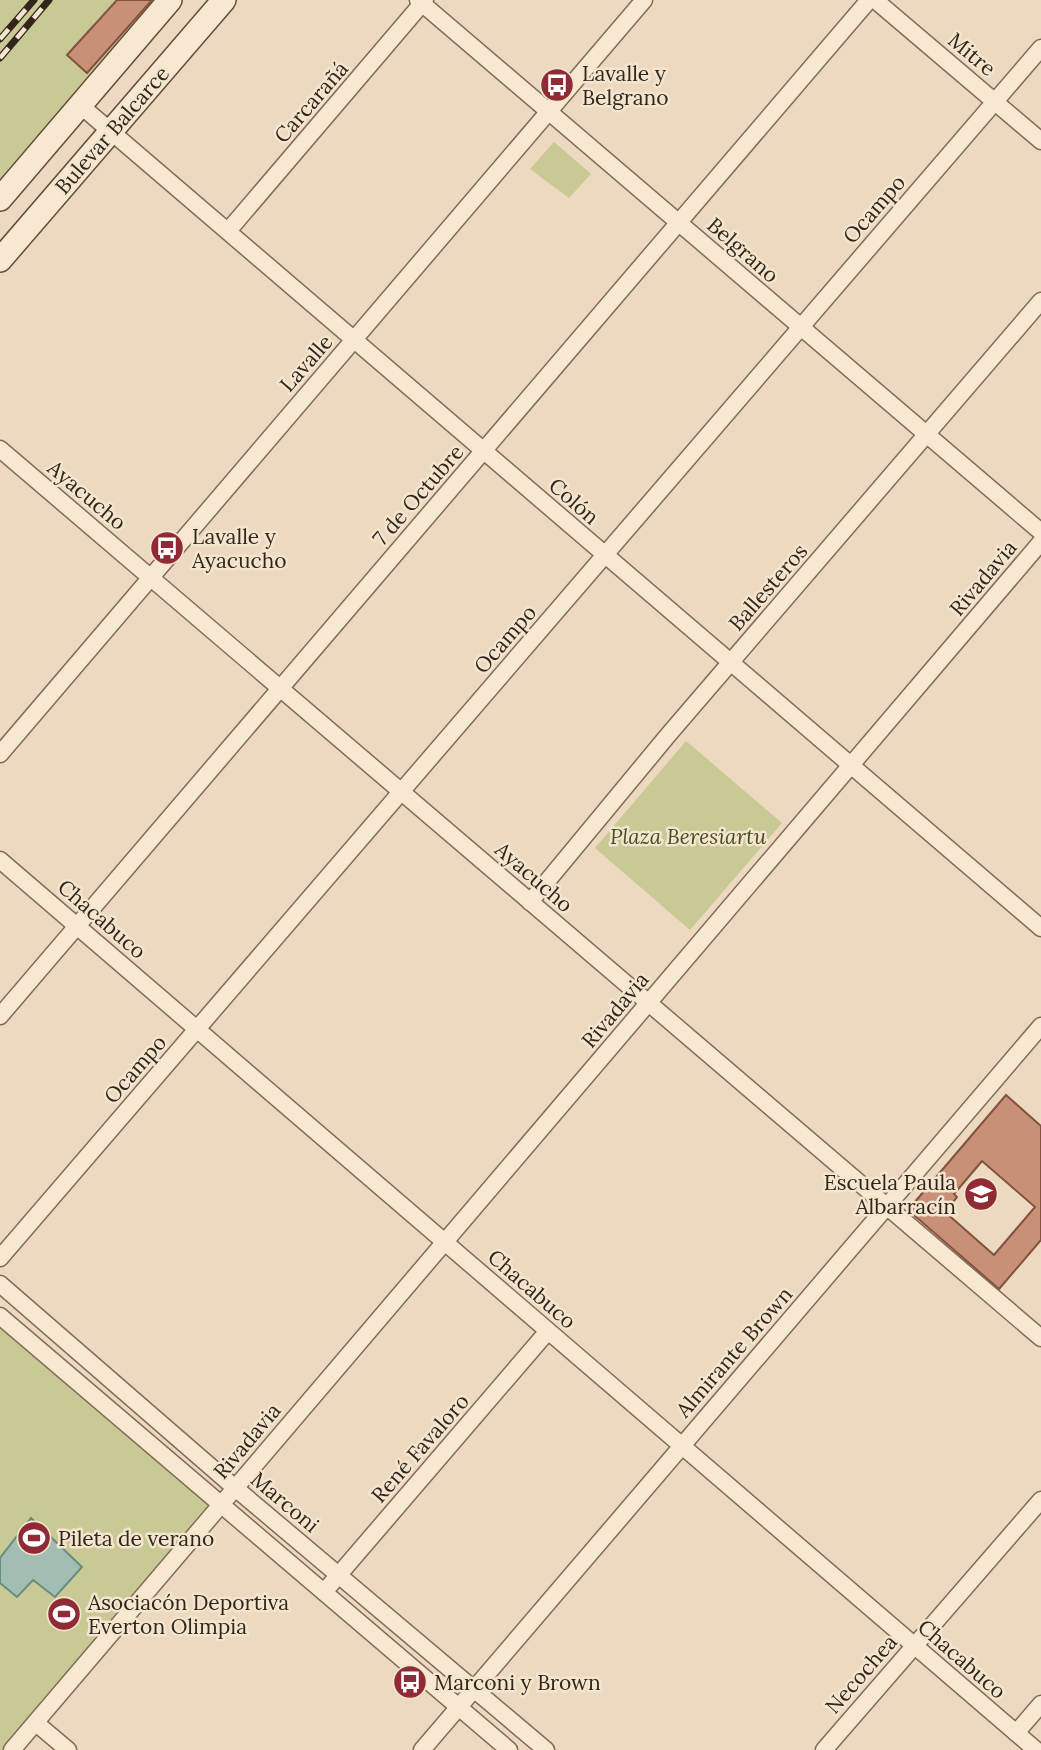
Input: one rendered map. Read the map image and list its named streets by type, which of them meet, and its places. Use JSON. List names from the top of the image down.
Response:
{
  "streets": {
    "main road": ["Bulevar Balcarce"],
    "street": [
      "Mitre",
      "Carcarañá",
      "Ocampo",
      "Belgrano",
      "Lavalle",
      "Ayacucho",
      "7 de Octubre",
      "Colón",
      "Rivadavia",
      "Ballesteros",
      "Chacabuco",
      "Almirante Brown",
      "René Favaloro",
      "Marconi",
      "Necochea"
    ]
  },
  "crossings": [
    ["Mitre", "Ocampo"],
    ["Carcarañá", "Belgrano"],
    ["Carcarañá", "Colón"],
    ["Bulevar Balcarce", "Colón"],
    ["Ocampo", "Belgrano"],
    ["Ocampo", "Ayacucho"],
    ["Ocampo", "Colón"],
    ["Ocampo", "Chacabuco"],
    ["Belgrano", "Lavalle"],
    ["Belgrano", "7 de Octubre"],
    ["Belgrano", "Ballesteros"],
    ["Lavalle", "Ayacucho"],
    ["Lavalle", "Colón"],
    ["Ayacucho", "7 de Octubre"],
    ["Ayacucho", "Rivadavia"],
    ["Ayacucho", "Ballesteros"],
    ["Ayacucho", "Almirante Brown"],
    ["7 de Octubre", "Colón"],
    ["7 de Octubre", "Chacabuco"],
    ["Colón", "Rivadavia"],
    ["Colón", "Ballesteros"],
    ["Rivadavia", "Chacabuco"],
    ["Rivadavia", "Marconi"],
    ["Chacabuco", "Almirante Brown"],
    ["Chacabuco", "René Favaloro"],
    ["Chacabuco", "Necochea"],
    ["Almirante Brown", "Marconi"],
    ["René Favaloro", "Marconi"]
  ],
  "parks": ["Plaza Beresiartu"],
  "places": {
    "bus stop": ["Lavalle y Belgrano", "Lavalle y Ayacucho", "Marconi y Brown"],
    "school or university": ["Escuela Paula Albarracín"],
    "sports": ["Pileta de verano", "Asociacón Deportiva Everton Olimpia"]
  }
}
